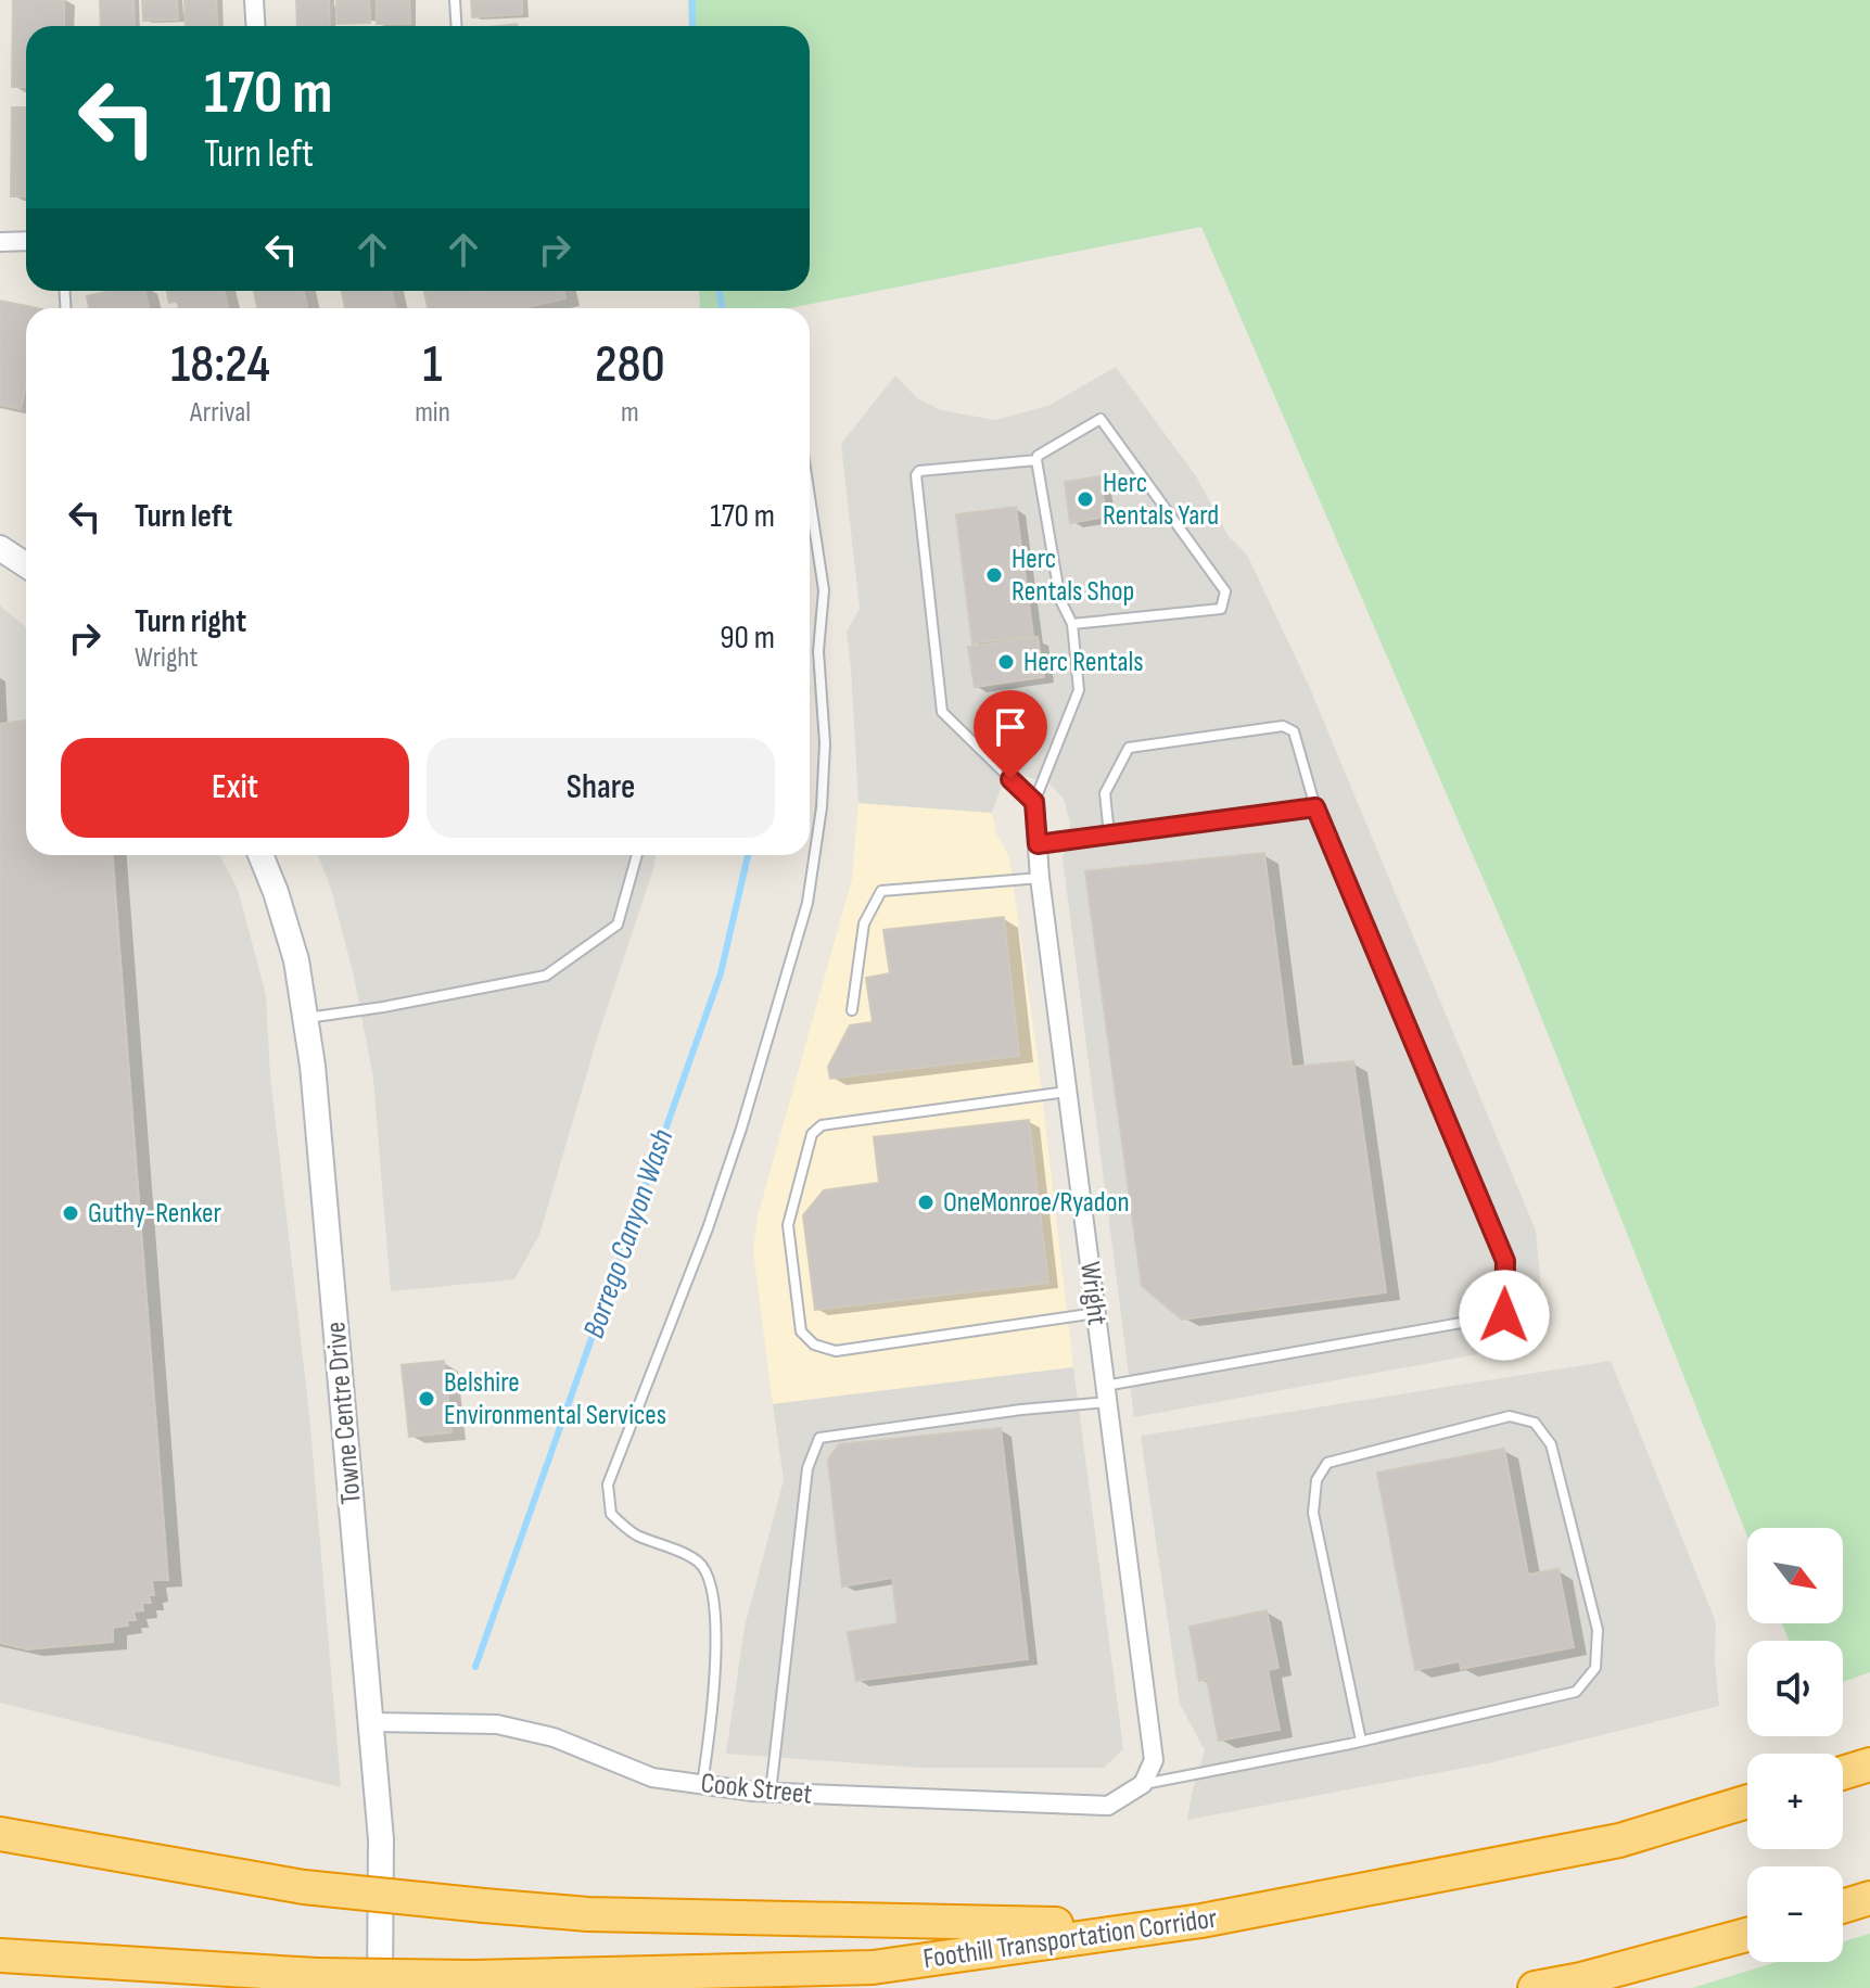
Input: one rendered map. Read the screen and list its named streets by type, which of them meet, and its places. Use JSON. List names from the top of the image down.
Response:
{
  "streets": {
    "highway": ["Foothill Transportation Corridor"],
    "street": ["Wright", "Towne Centre Drive", "Cook Street"]
  },
  "crossings": [
    ["Wright", "Cook Street"],
    ["Towne Centre Drive", "Cook Street"]
  ],
  "water": ["Borrego Canyon Wash"],
  "places": [
    "Herc Rentals Yard",
    "Herc Rentals Shop",
    "Herc Rentals",
    "OneMonroe/Ryadon",
    "Guthy-Renker",
    "Belshire Environmental Services"
  ],
  "north": "bottom right",
  "page": {
    "turn": ["170 m", "Turn left"],
    "eta": [
      "18:24",
      "Arrival",
      "1",
      "min",
      "280",
      "m"
    ],
    "list": [
      {
        "name": "Turn left",
        "value": "170 m"
      },
      {
        "name": "Turn right",
        "note": "Wright",
        "value": "90 m"
      }
    ],
    "buttons": ["Exit", "Share"],
    "map_buttons": ["+", "−"]
  }
}
